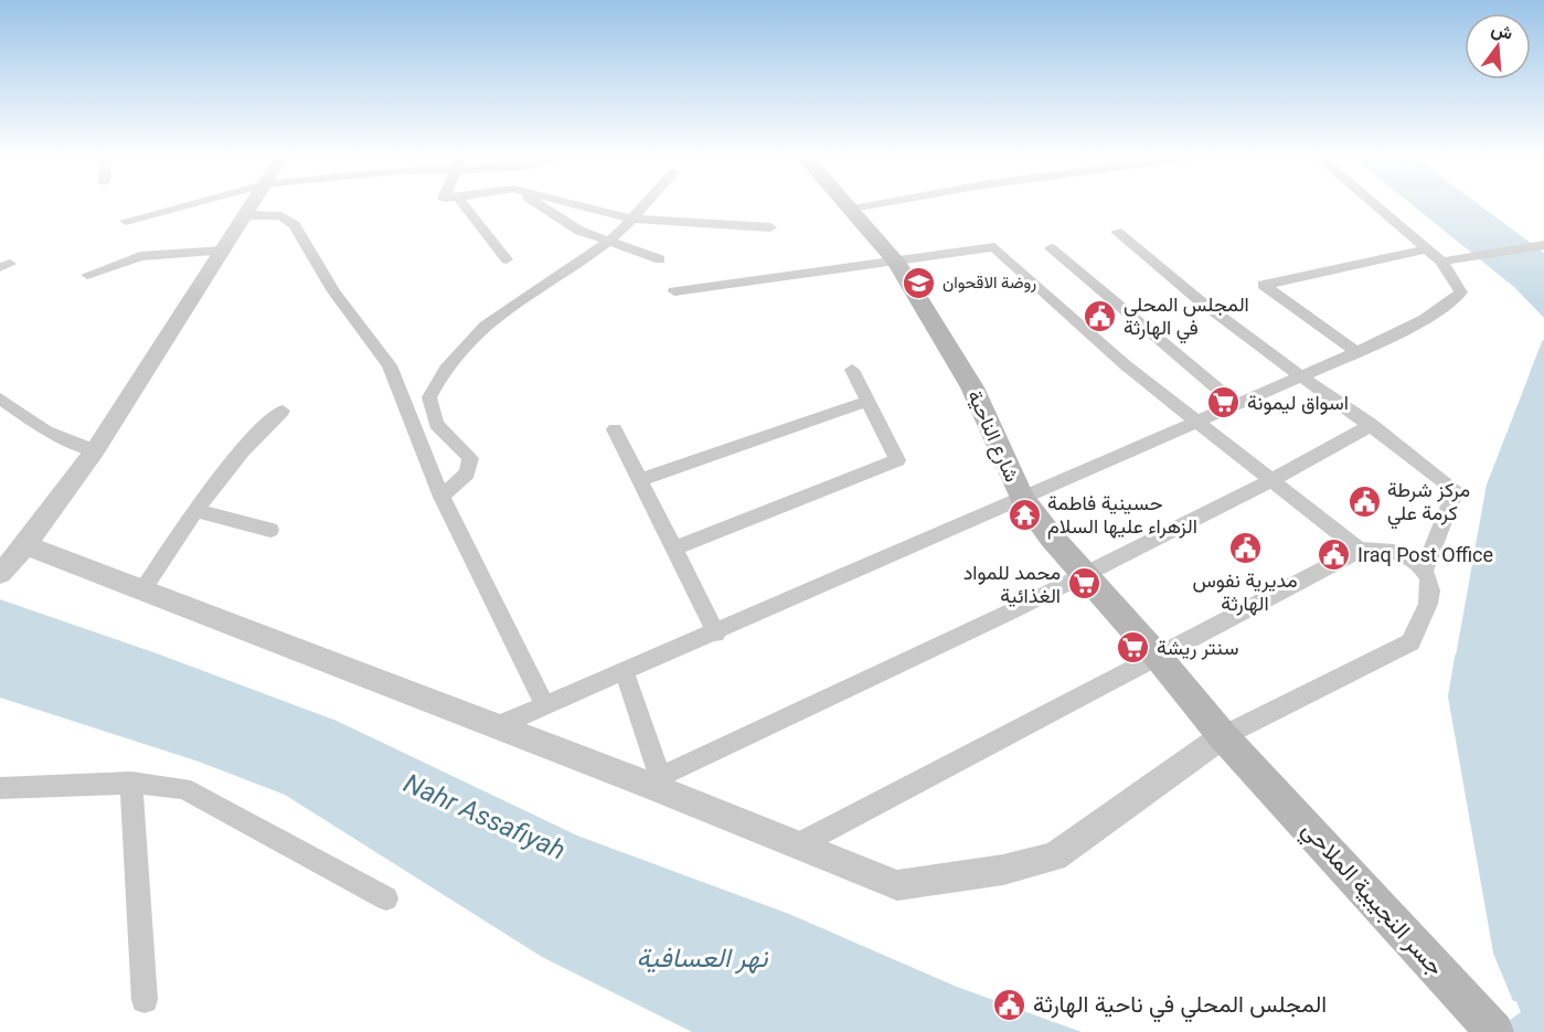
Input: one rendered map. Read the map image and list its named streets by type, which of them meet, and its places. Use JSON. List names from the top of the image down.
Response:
{
  "streets": {
    "main road": ["شارع الناحية", "جسر النجيبية الملاحي"]
  },
  "crossings": [
    ["شارع الناحية", "جسر النجيبية الملاحي"]
  ],
  "water": ["Nahr Assafiyah", "نهر العسافية"],
  "places": {
    "school or university": ["روضة الاقحوان"],
    "public building": [
      "المجلس المحلي في الهارثة",
      "مركز شرطة كرمة علي",
      "مديرية نفوس الهارثة",
      "Iraq Post Office",
      "المجلس المحلي في ناحية الهارثة"
    ],
    "supermarket": ["اسواق ليمونة", "محمد للمواد الغذائية", "سنتر ريشة"],
    "temple": ["حسينية فاطمة الزهراء عليها السلام"]
  },
  "north": "top"
}
